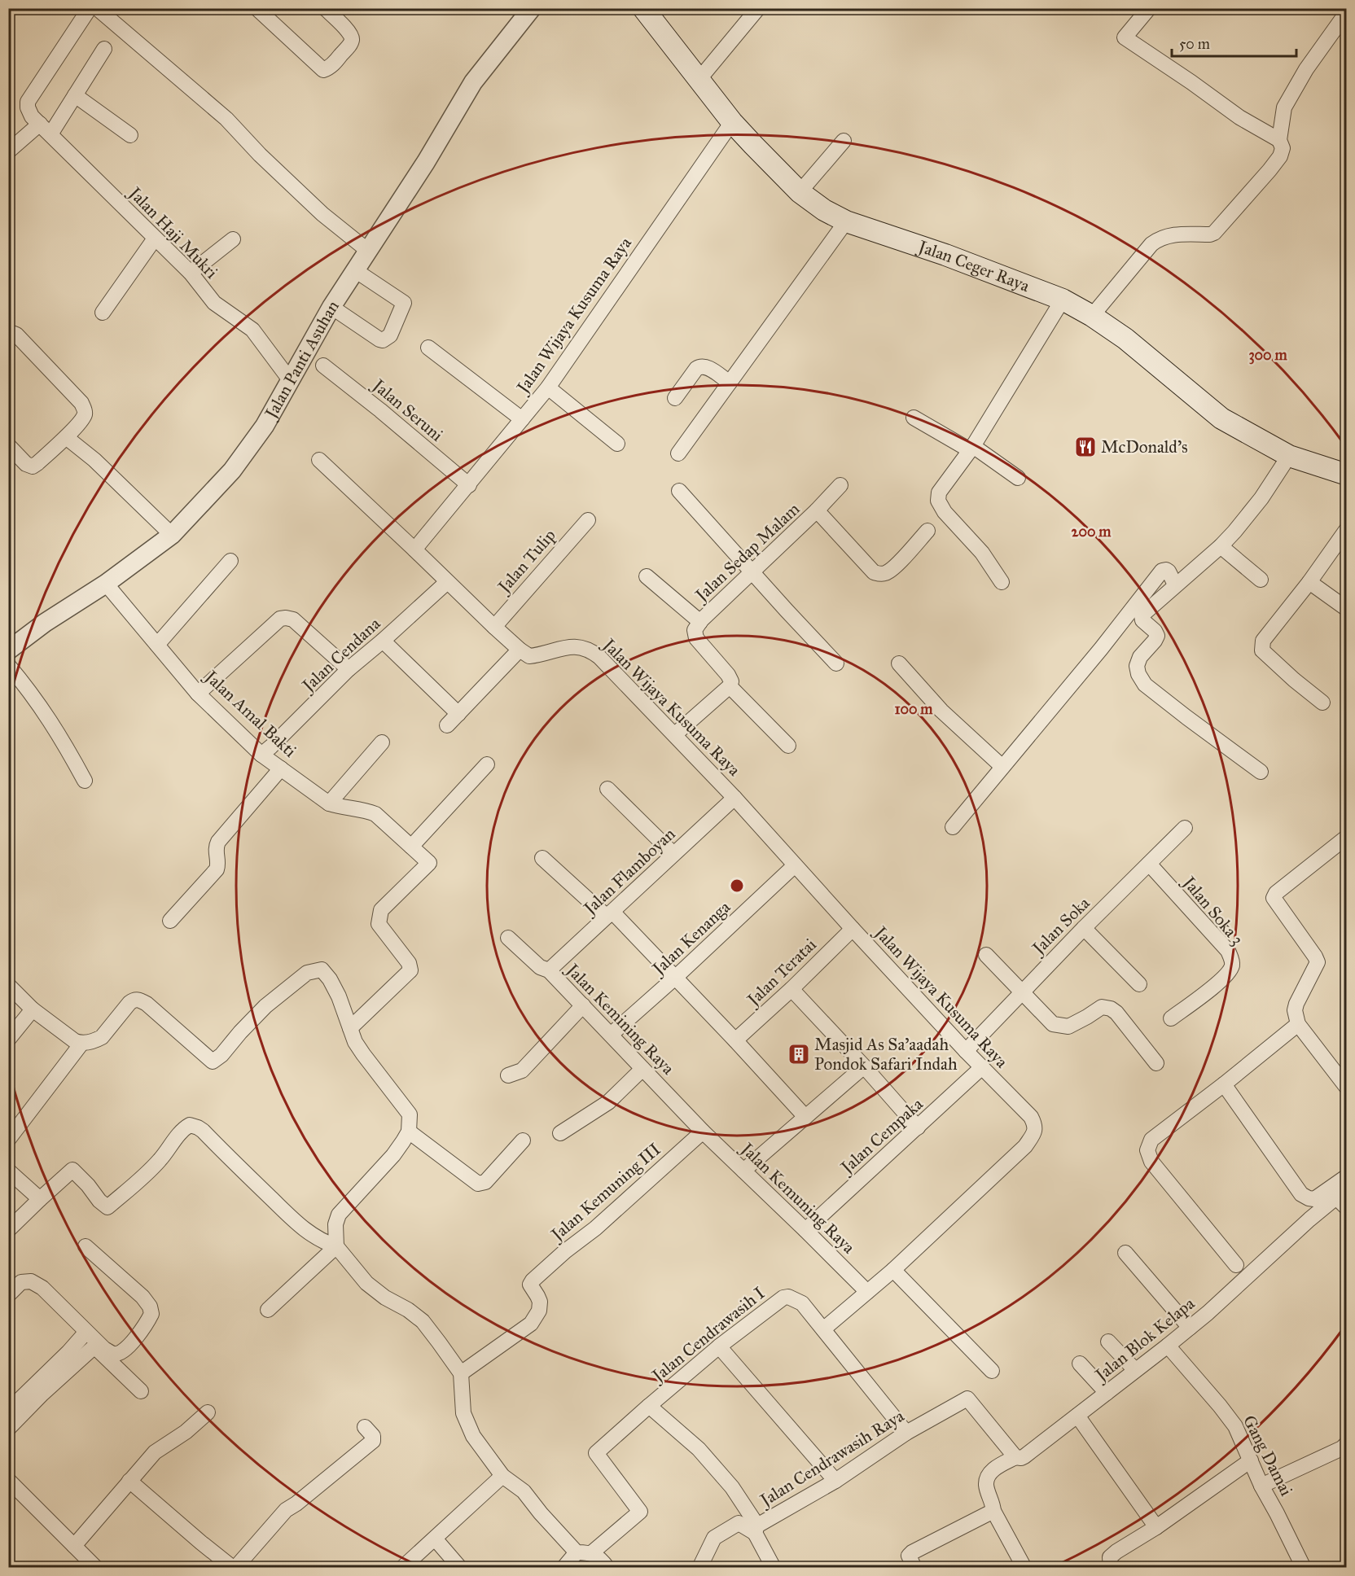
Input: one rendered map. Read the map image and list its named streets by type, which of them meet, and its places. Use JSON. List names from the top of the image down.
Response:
{
  "streets": {
    "main road": ["Jalan Ceger Raya"],
    "street": [
      "Jalan Haji Mukri",
      "Jalan Wijaya Kusuma Raya",
      "Jalan Panti Asuhan",
      "Jalan Seruni",
      "Jalan Sedap Malam",
      "Jalan Tulip",
      "Jalan Cendana",
      "Jalan Amal Bakti",
      "Jalan Flamboyan",
      "Jalan Soka 3",
      "Jalan Soka",
      "Jalan Kenanga",
      "Jalan Teratai",
      "Jalan Kemining Raya",
      "Jalan Cempaka",
      "Jalan Kemuning III",
      "Jalan Kemuning Raya",
      "Jalan Cendrawasih I",
      "Jalan Blok Kelapa",
      "Gang Damai",
      "Jalan Cendrawasih Raya"
    ]
  },
  "crossings": [
    ["Jalan Haji Mukri", "Jalan Panti Asuhan"],
    ["Jalan Ceger Raya", "Jalan Wijaya Kusuma Raya"],
    ["Jalan Wijaya Kusuma Raya", "Jalan Seruni"],
    ["Jalan Wijaya Kusuma Raya", "Jalan Flamboyan"],
    ["Jalan Wijaya Kusuma Raya", "Jalan Soka"],
    ["Jalan Wijaya Kusuma Raya", "Jalan Kenanga"],
    ["Jalan Wijaya Kusuma Raya", "Jalan Teratai"],
    ["Jalan Wijaya Kusuma Raya", "Jalan Cempaka"],
    ["Jalan Wijaya Kusuma Raya", "Jalan Kemuning Raya"],
    ["Jalan Wijaya Kusuma Raya", "Jalan Cendrawasih I"],
    ["Jalan Panti Asuhan", "Jalan Amal Bakti"],
    ["Jalan Cendana", "Jalan Amal Bakti"],
    ["Jalan Flamboyan", "Jalan Kemining Raya"],
    ["Jalan Soka 3", "Jalan Soka"],
    ["Jalan Kenanga", "Jalan Kemining Raya"],
    ["Jalan Kemining Raya", "Jalan Kemuning III"],
    ["Jalan Kemining Raya", "Jalan Kemuning Raya"],
    ["Jalan Cempaka", "Jalan Kemuning Raya"],
    ["Jalan Kemuning III", "Jalan Kemuning Raya"],
    ["Jalan Cendrawasih I", "Jalan Cendrawasih Raya"],
    ["Jalan Blok Kelapa", "Gang Damai"],
    ["Jalan Blok Kelapa", "Jalan Cendrawasih Raya"]
  ],
  "places": {
    "restaurant": ["McDonald's"],
    "building": ["Masjid As Sa'aadah Pondok Safari Indah"]
  },
  "scale_bar": "50 m",
  "rings": ["300 m", "200 m", "100 m"]
}
